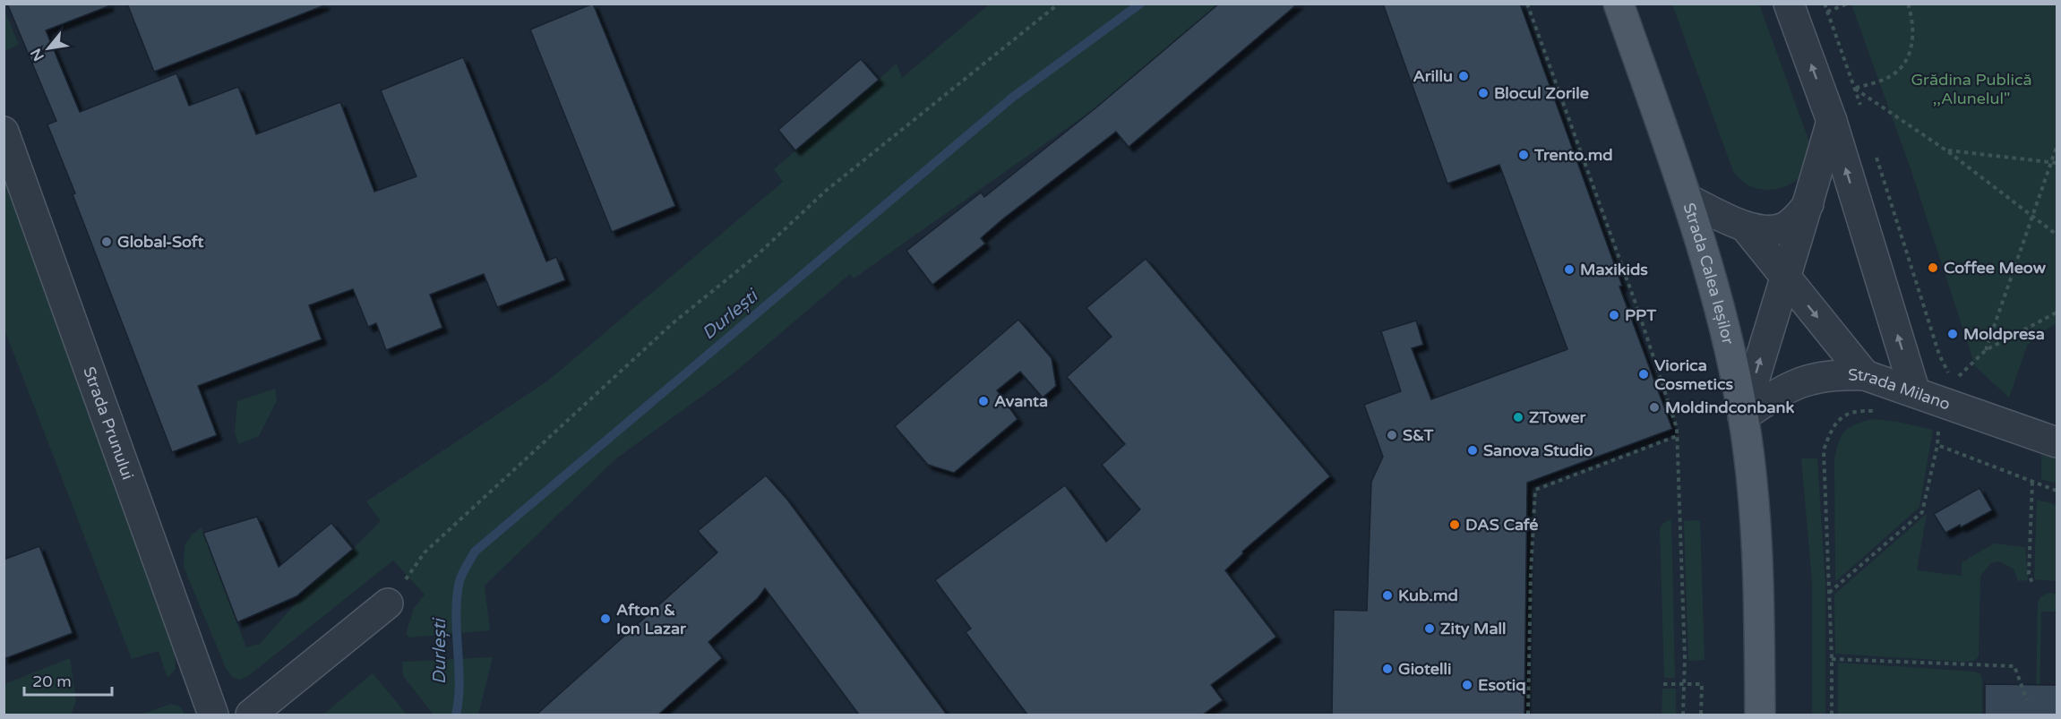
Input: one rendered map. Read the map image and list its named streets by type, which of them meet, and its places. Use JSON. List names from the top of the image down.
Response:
{
  "streets": {
    "main road": ["Strada Calea Ieșilor"],
    "street": ["Strada Milano", "Strada Prunului"]
  },
  "crossings": [
    ["Strada Calea Ieșilor", "Strada Milano"]
  ],
  "water": ["Durlești"],
  "parks": ["Grădina Publică ,,Alunelul\""],
  "places": [
    "Arillu",
    "Blocul Zorile",
    "Trento.md",
    "Global-Soft",
    "Coffee Meow",
    "Maxikids",
    "PPT",
    "Moldpresa",
    "Viorica Cosmetics",
    "Avanta",
    "Moldindconbank",
    "ZTower",
    "S&T",
    "Sanova Studio",
    "DAS Café",
    "Kub.md",
    "Afton & Ion Lazar",
    "Zity Mall",
    "Giotelli",
    "Esotiq"
  ],
  "scale_bar": "20 m",
  "north": "bottom left"
}
